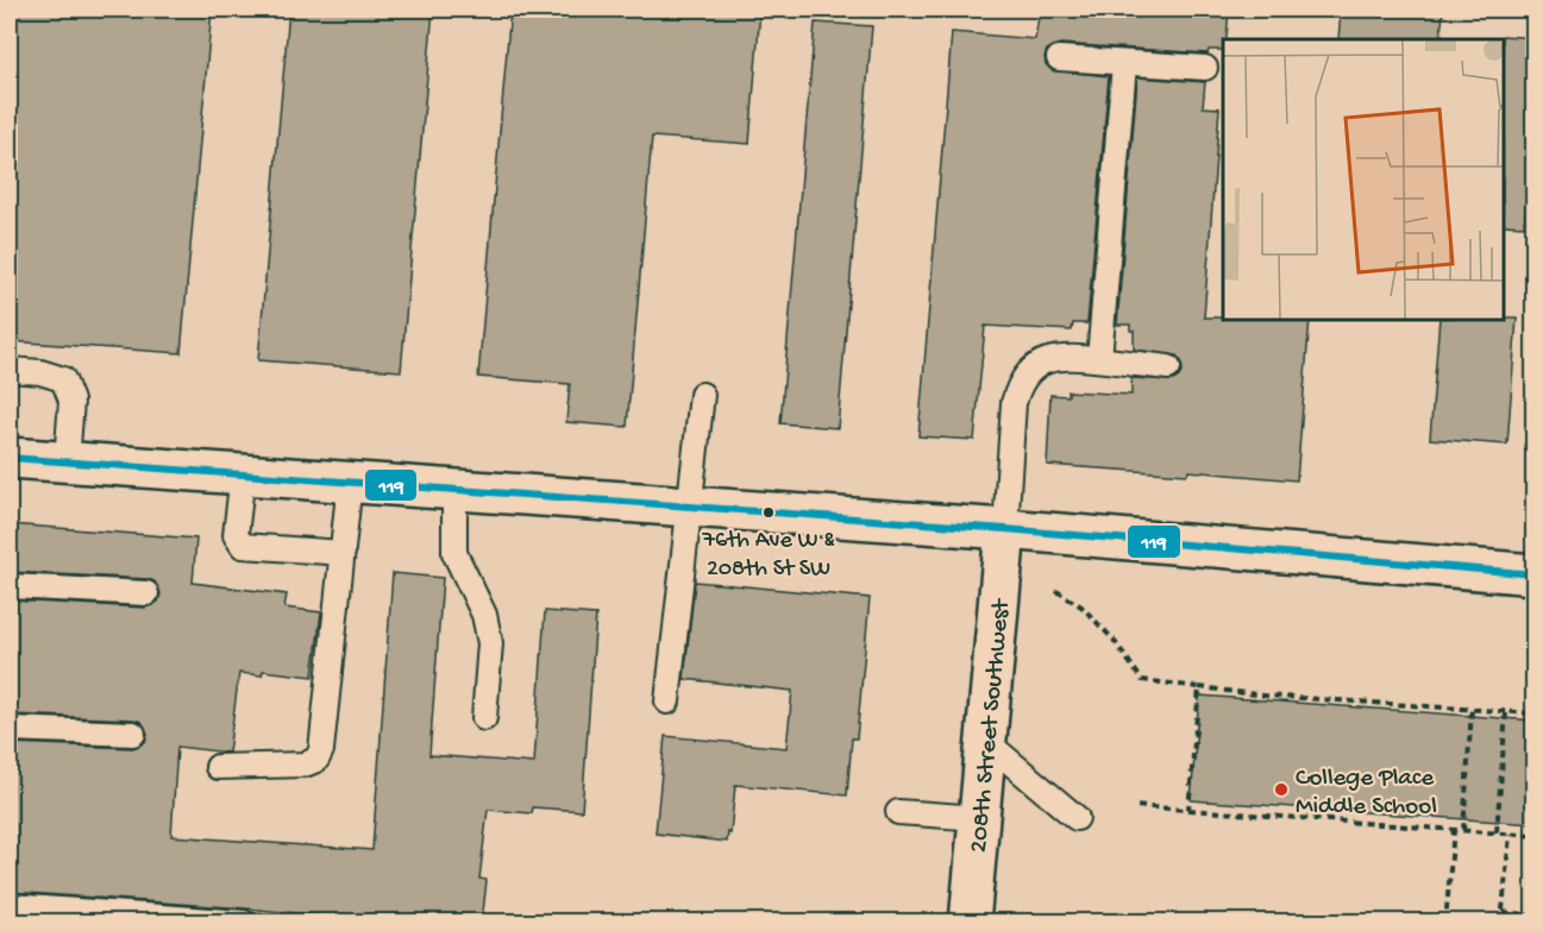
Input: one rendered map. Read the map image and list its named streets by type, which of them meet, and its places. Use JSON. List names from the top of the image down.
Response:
{
  "streets": {
    "street": ["208th Street Southwest"]
  },
  "places": ["76th Ave W & 208th St SW", "College Place Middle School"],
  "lines": ["transit line 119"]
}
